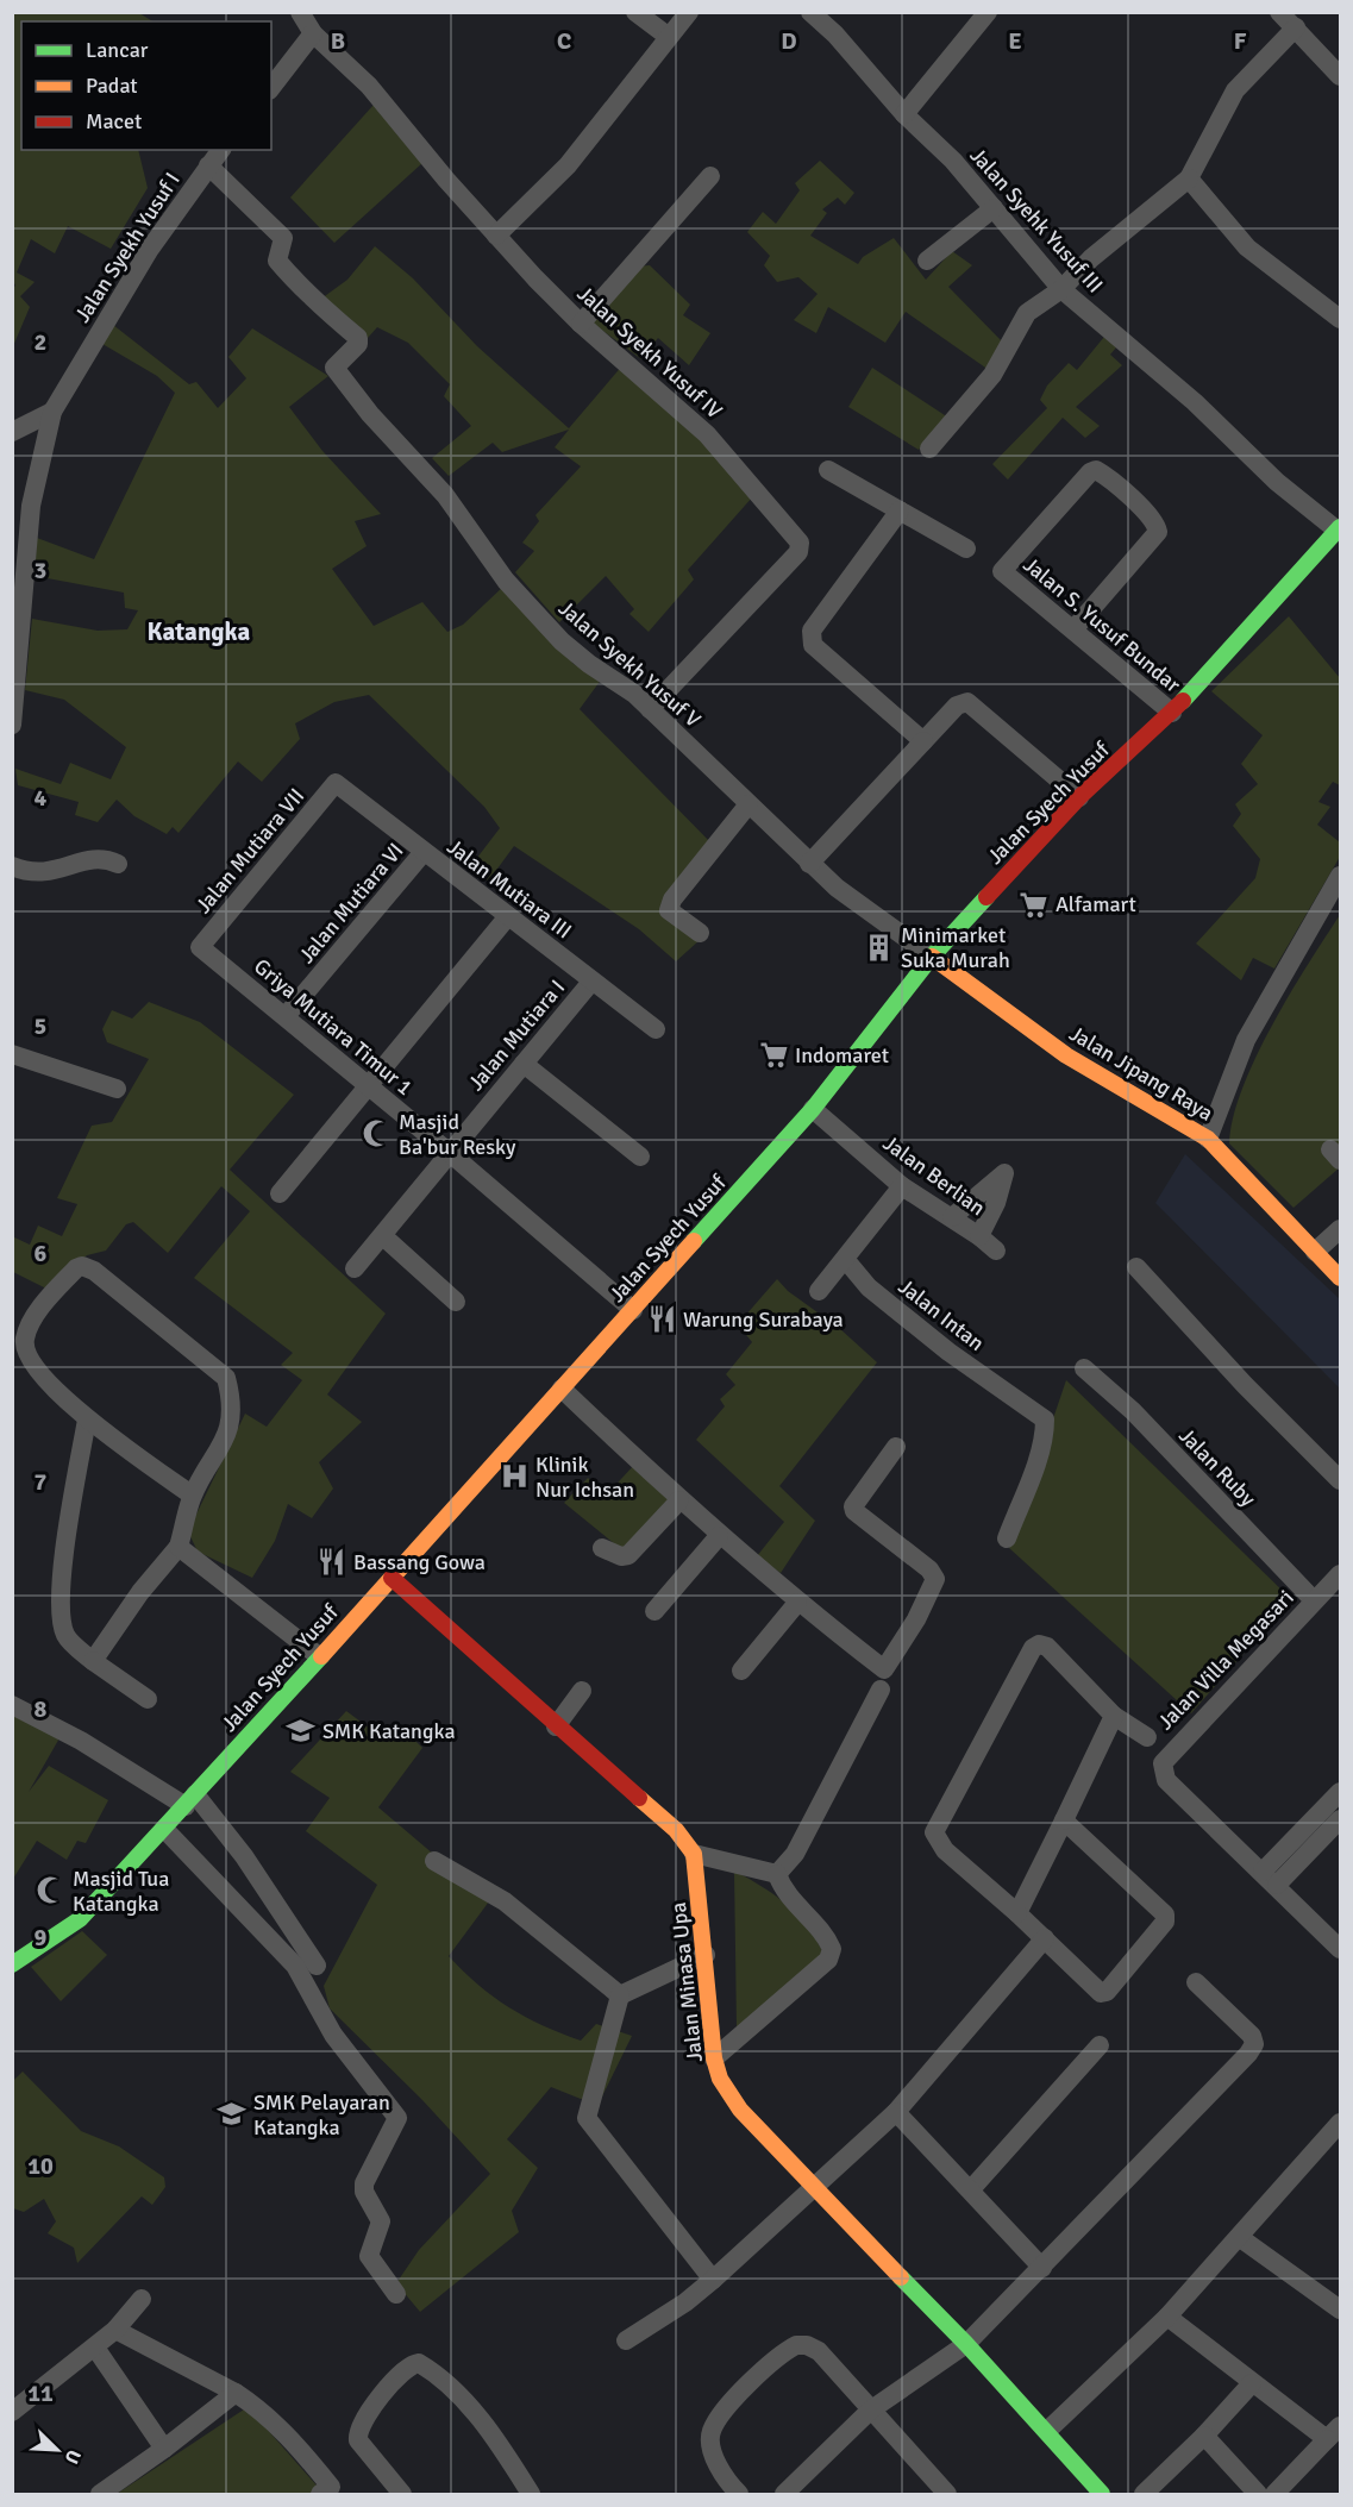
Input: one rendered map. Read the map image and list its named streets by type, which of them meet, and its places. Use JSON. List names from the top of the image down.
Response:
{
  "streets": {
    "main road": ["Jalan Syech Yusuf", "Jalan Jipang Raya", "Jalan Minasa Upa"],
    "street": [
      "Jalan Syehk Yusuf III",
      "Jalan Syekh Yusuf I",
      "Jalan Syekh Yusuf IV",
      "Jalan S. Yusuf Bundar",
      "Jalan Syekh Yusuf V",
      "Jalan Mutiara VII",
      "Jalan Mutiara III",
      "Jalan Mutiara VI",
      "Griya Mutiara Timur 1",
      "Jalan Mutiara I",
      "Jalan Berlian",
      "Jalan Intan",
      "Jalan Ruby",
      "Jalan Villa Megasari"
    ]
  },
  "crossings": [
    ["Jalan Syehk Yusuf III", "Jalan Syech Yusuf"],
    ["Jalan Syekh Yusuf I", "Jalan Syekh Yusuf V"],
    ["Jalan Syekh Yusuf IV", "Jalan Syekh Yusuf V"],
    ["Jalan S. Yusuf Bundar", "Jalan Syech Yusuf"],
    ["Jalan Syekh Yusuf V", "Jalan Syech Yusuf"],
    ["Jalan Syekh Yusuf V", "Jalan Jipang Raya"],
    ["Jalan Syech Yusuf", "Griya Mutiara Timur 1"],
    ["Jalan Syech Yusuf", "Jalan Jipang Raya"],
    ["Jalan Syech Yusuf", "Jalan Berlian"],
    ["Jalan Mutiara VII", "Jalan Mutiara III"],
    ["Jalan Mutiara VII", "Griya Mutiara Timur 1"],
    ["Jalan Mutiara III", "Jalan Mutiara VI"],
    ["Jalan Mutiara III", "Jalan Mutiara I"],
    ["Jalan Mutiara VI", "Griya Mutiara Timur 1"],
    ["Griya Mutiara Timur 1", "Jalan Mutiara I"],
    ["Jalan Ruby", "Jalan Villa Megasari"]
  ],
  "districts": ["Katangka"],
  "places": {
    "supermarket": ["Alfamart", "Indomaret"],
    "building": ["Minimarket Suka Murah"],
    "mosque": ["Masjid Ba'bur Resky", "Masjid Tua Katangka"],
    "restaurant": ["Warung Surabaya", "Bassang Gowa"],
    "hospital": ["Klinik Nur Ichsan"],
    "school or university": ["SMK Katangka", "SMK Pelayaran Katangka"]
  },
  "legend": ["Lancar", "Padat", "Macet"],
  "north": "bottom right",
  "grid": {
    "columns": [
      "B",
      "C",
      "D",
      "E",
      "F"
    ],
    "rows": [
      "2",
      "3",
      "4",
      "5",
      "6",
      "7",
      "8",
      "9",
      "10",
      "11"
    ]
  }
}
